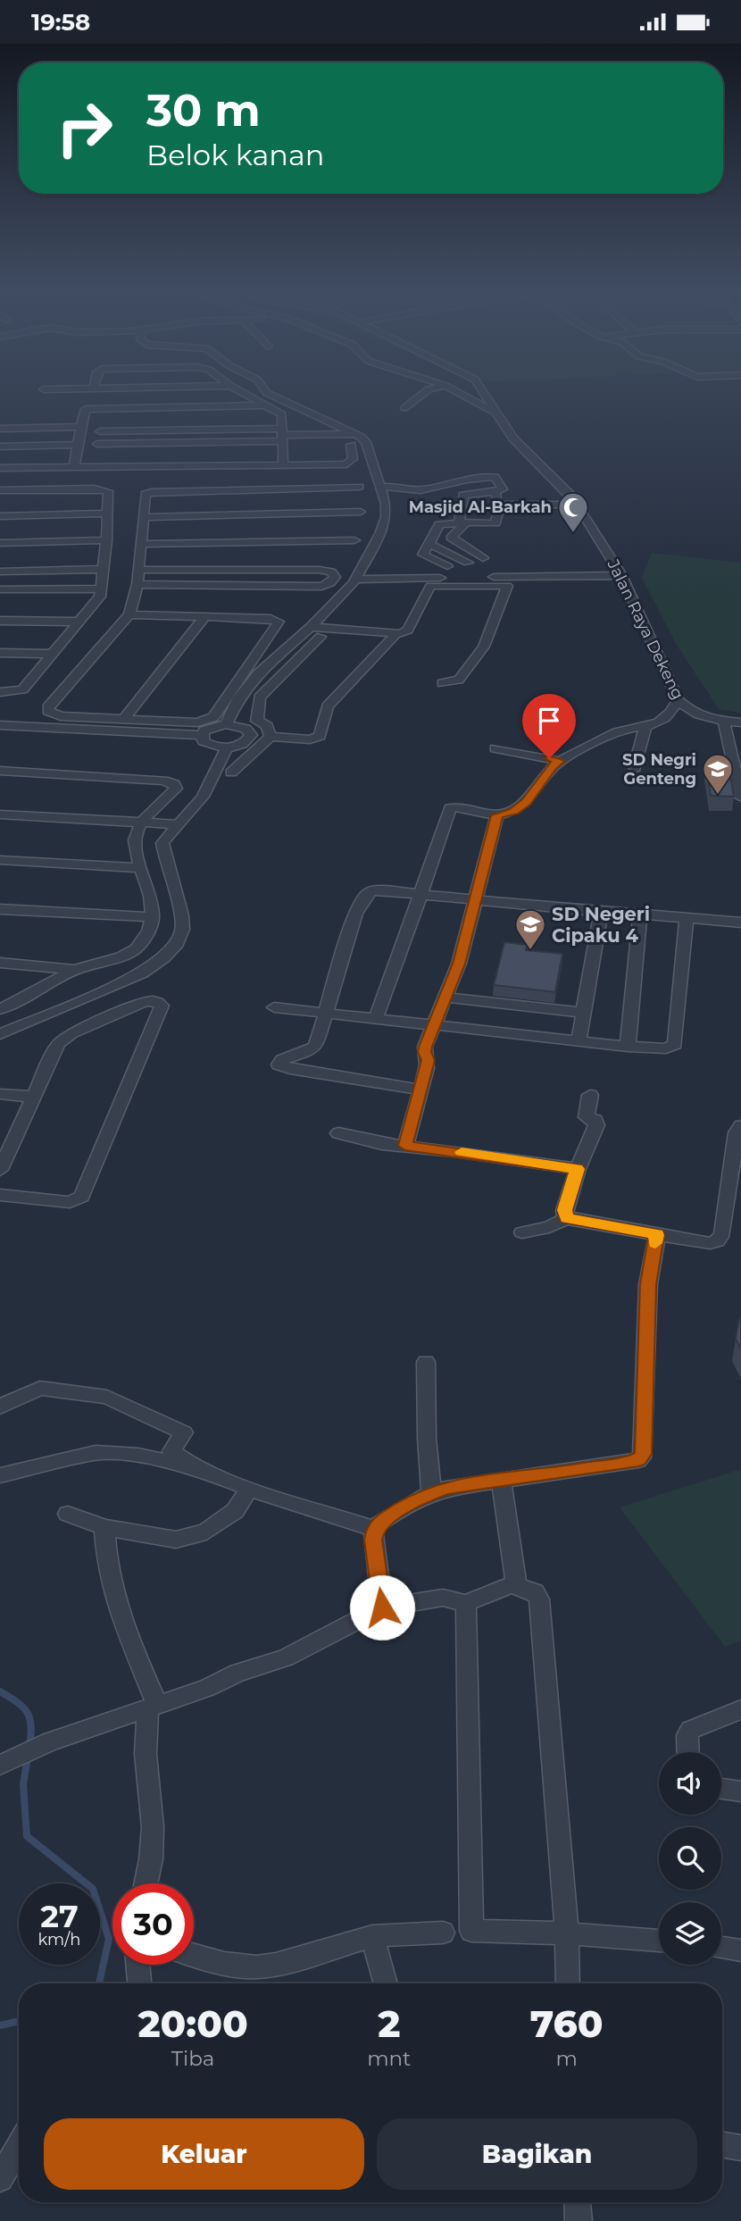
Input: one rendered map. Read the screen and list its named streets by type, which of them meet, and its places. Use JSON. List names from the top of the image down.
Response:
{
  "streets": {
    "street": ["Jalan Raya Dekeng"]
  },
  "places": {
    "mosque": ["Masjid Al-Barkah"],
    "school or university": ["SD Negri Genteng", "SD Negeri Cipaku 4"]
  },
  "page": {
    "status": "19:58",
    "turn": ["30 m", "Belok kanan"],
    "speed": "27 km/h",
    "limit": "30",
    "eta": [
      "20:00",
      "Tiba",
      "2",
      "mnt",
      "760",
      "m"
    ],
    "buttons": ["Keluar", "Bagikan"]
  }
}
